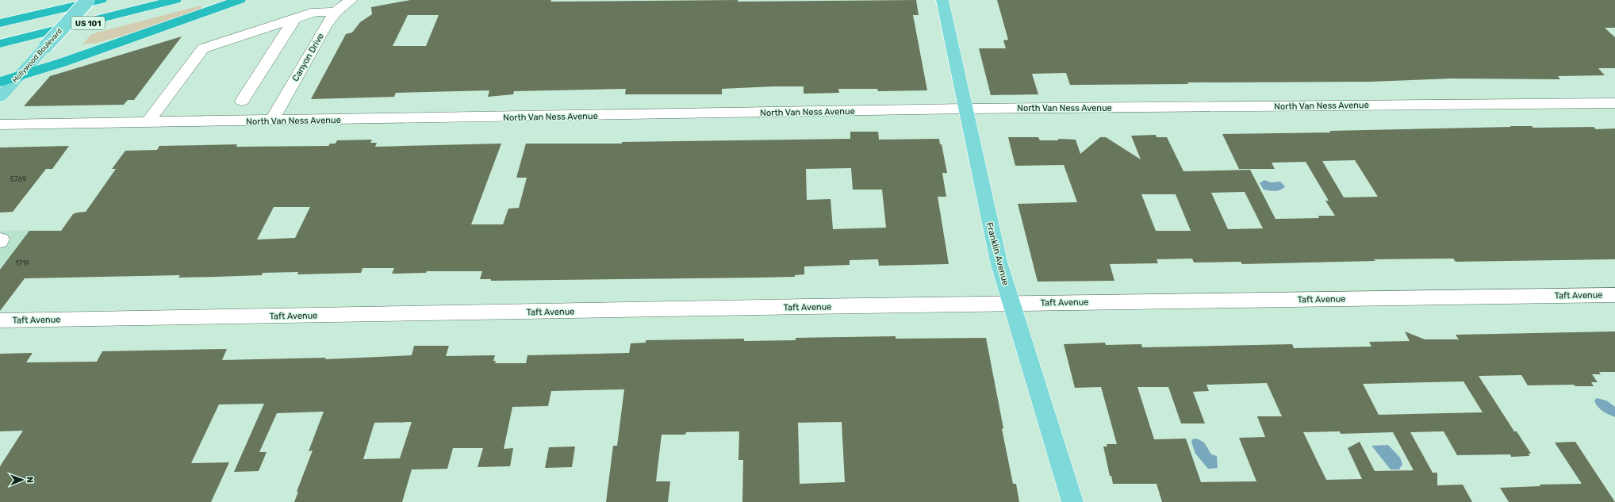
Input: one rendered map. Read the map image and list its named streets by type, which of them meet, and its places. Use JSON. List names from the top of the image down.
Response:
{
  "streets": {
    "highway": ["US 101"],
    "main road": ["Hollywood Boulevard", "Franklin Avenue"],
    "street": ["Canyon Drive", "North Van Ness Avenue", "Taft Avenue"]
  },
  "crossings": [
    ["Canyon Drive", "North Van Ness Avenue"],
    ["North Van Ness Avenue", "Franklin Avenue"],
    ["Franklin Avenue", "Taft Avenue"]
  ],
  "house_numbers": ["5769", "1719"],
  "north": "right"
}
